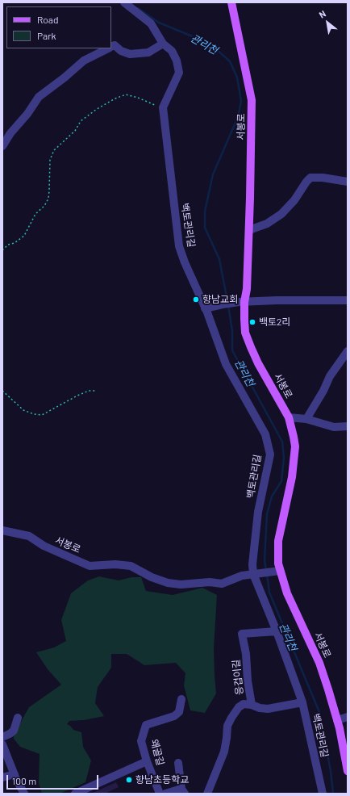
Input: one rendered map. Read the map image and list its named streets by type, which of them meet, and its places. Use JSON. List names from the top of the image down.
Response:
{
  "streets": {
    "main road": ["서봉로"],
    "street": ["백토관리길", "응겁이길", "왜골길"]
  },
  "crossings": [
    ["서봉로", "백토관리길"],
    ["백토관리길", "응겁이길"]
  ],
  "water": ["관리천"],
  "places": ["향남교회", "백토2리", "향남초등학교"],
  "legend": ["Road", "Park"],
  "scale_bar": "100 m",
  "north": "top left"
}
